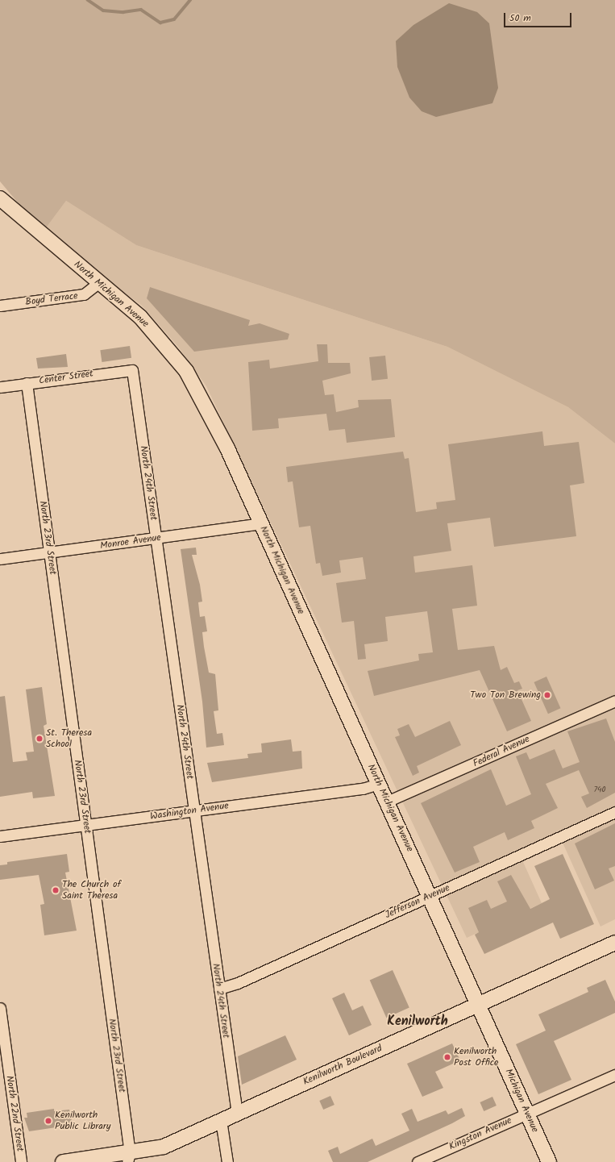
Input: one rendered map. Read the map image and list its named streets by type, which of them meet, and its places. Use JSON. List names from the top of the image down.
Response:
{
  "streets": {
    "street": [
      "North Michigan Avenue",
      "Boyd Terrace",
      "Center Street",
      "North 24th Street",
      "North 23rd Street",
      "Monroe Avenue",
      "Federal Avenue",
      "Washington Avenue",
      "Jefferson Avenue",
      "Kenilworth Boulevard",
      "Michigan Avenue",
      "North 22nd Street",
      "Kingston Avenue"
    ]
  },
  "crossings": [
    ["North Michigan Avenue", "Boyd Terrace"],
    ["North Michigan Avenue", "Monroe Avenue"],
    ["North Michigan Avenue", "Federal Avenue"],
    ["North Michigan Avenue", "Washington Avenue"],
    ["North Michigan Avenue", "Jefferson Avenue"],
    ["North Michigan Avenue", "Kenilworth Boulevard"],
    ["North Michigan Avenue", "Michigan Avenue"],
    ["Center Street", "North 24th Street"],
    ["Center Street", "North 23rd Street"],
    ["North 24th Street", "Monroe Avenue"],
    ["North 24th Street", "Washington Avenue"],
    ["North 24th Street", "Jefferson Avenue"],
    ["North 24th Street", "Kenilworth Boulevard"],
    ["North 23rd Street", "Monroe Avenue"],
    ["North 23rd Street", "Washington Avenue"],
    ["North 23rd Street", "Kenilworth Boulevard"],
    ["Kenilworth Boulevard", "Michigan Avenue"],
    ["Michigan Avenue", "Kingston Avenue"]
  ],
  "districts": ["Kenilworth"],
  "places": [
    "Two Ton Brewing",
    "St. Theresa School",
    "The Church of Saint Theresa",
    "Kenilworth Post Office",
    "Kenilworth Public Library"
  ],
  "house_numbers": ["740"],
  "scale_bar": "50 m"
}
